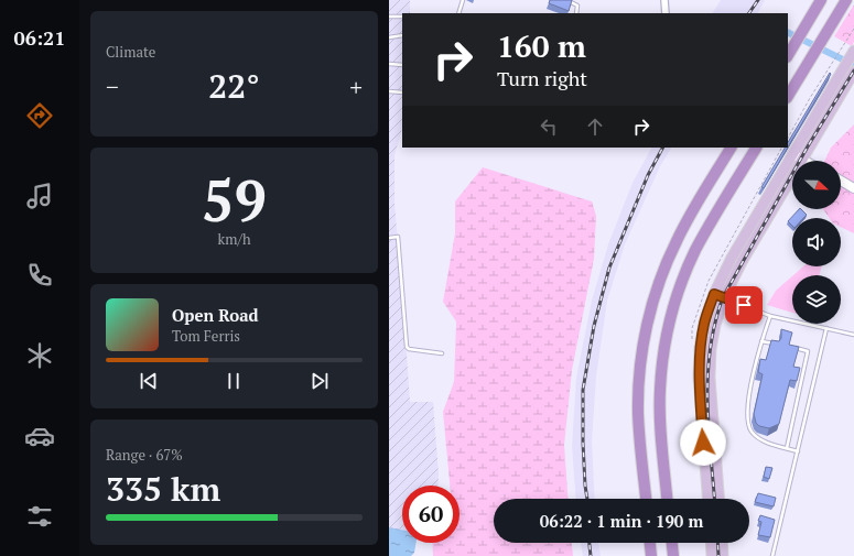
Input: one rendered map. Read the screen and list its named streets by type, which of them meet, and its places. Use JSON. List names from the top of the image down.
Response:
{
  "north": "right",
  "page": {
    "tabs": "06:21",
    "tile": [
      "Climate",
      ["59", "km/h"],
      ["Range · 67%", "335 km"]
    ],
    "turn": ["160 m", "Turn right"],
    "heat": ["−", "22°", "+"],
    "song": ["Open Road", "Tom Ferris"],
    "limit": "60",
    "trip": "06:22 · 1 min · 190 m"
  }
}
